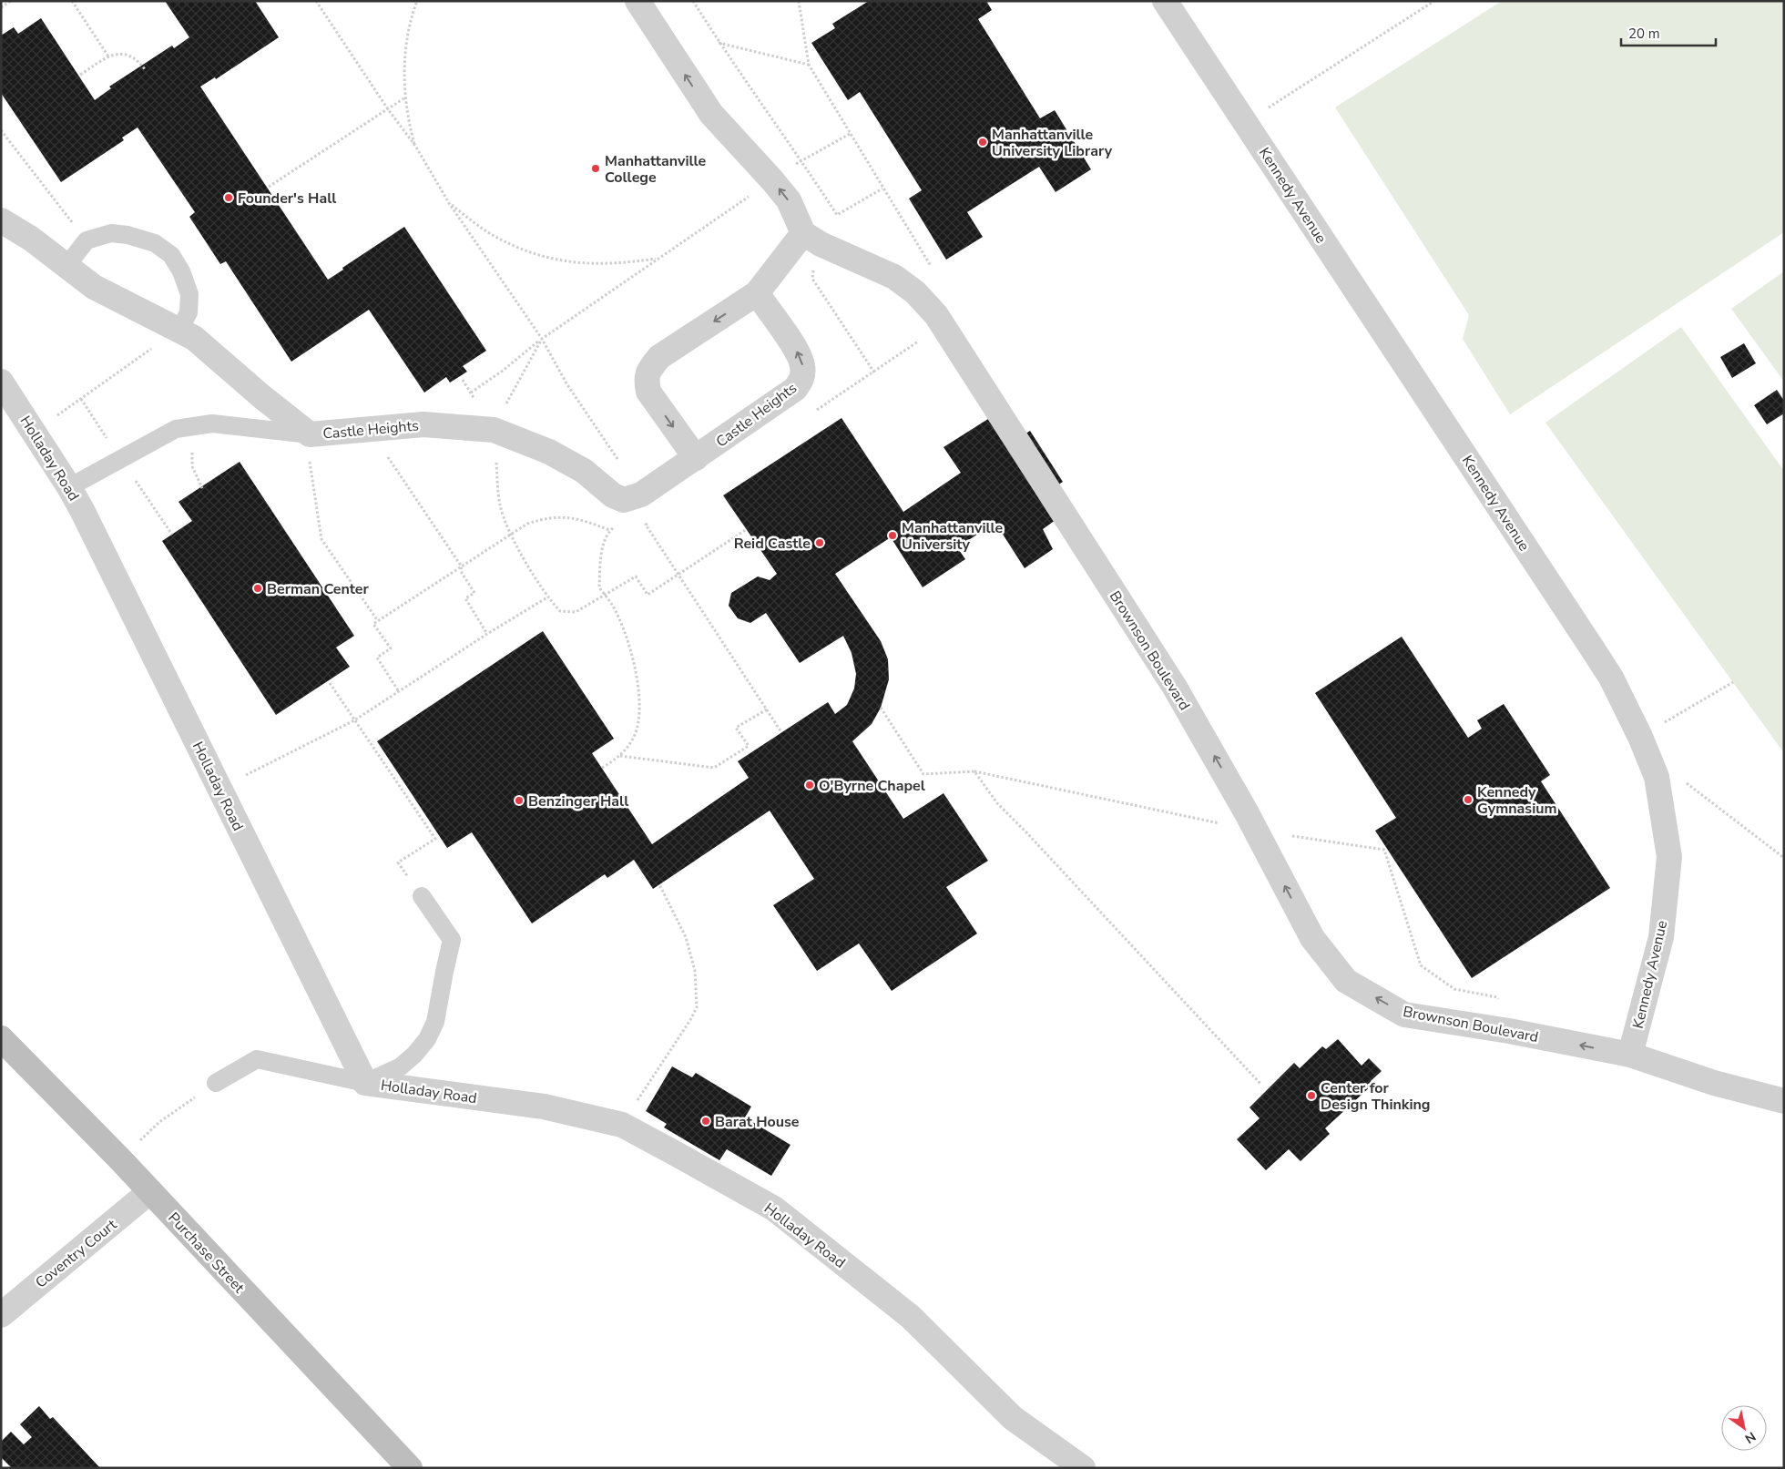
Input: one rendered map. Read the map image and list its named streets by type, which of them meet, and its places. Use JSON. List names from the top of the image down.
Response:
{
  "streets": {
    "main road": ["Purchase Street"],
    "street": [
      "Kennedy Avenue",
      "Castle Heights",
      "Holladay Road",
      "Brownson Boulevard",
      "Coventry Court"
    ]
  },
  "crossings": [
    ["Kennedy Avenue", "Brownson Boulevard"],
    ["Purchase Street", "Coventry Court"]
  ],
  "one_way": ["Brownson Boulevard"],
  "places": [
    "Manhattanville University Library",
    "Manhattanville College",
    "Founder's Hall",
    "Manhattanville University",
    "Reid Castle",
    "Berman Center",
    "O'Byrne Chapel",
    "Kennedy Gymnasium",
    "Benzinger Hall",
    "Center for Design Thinking",
    "Barat House"
  ],
  "scale_bar": "20 m",
  "north": "bottom right"
}
